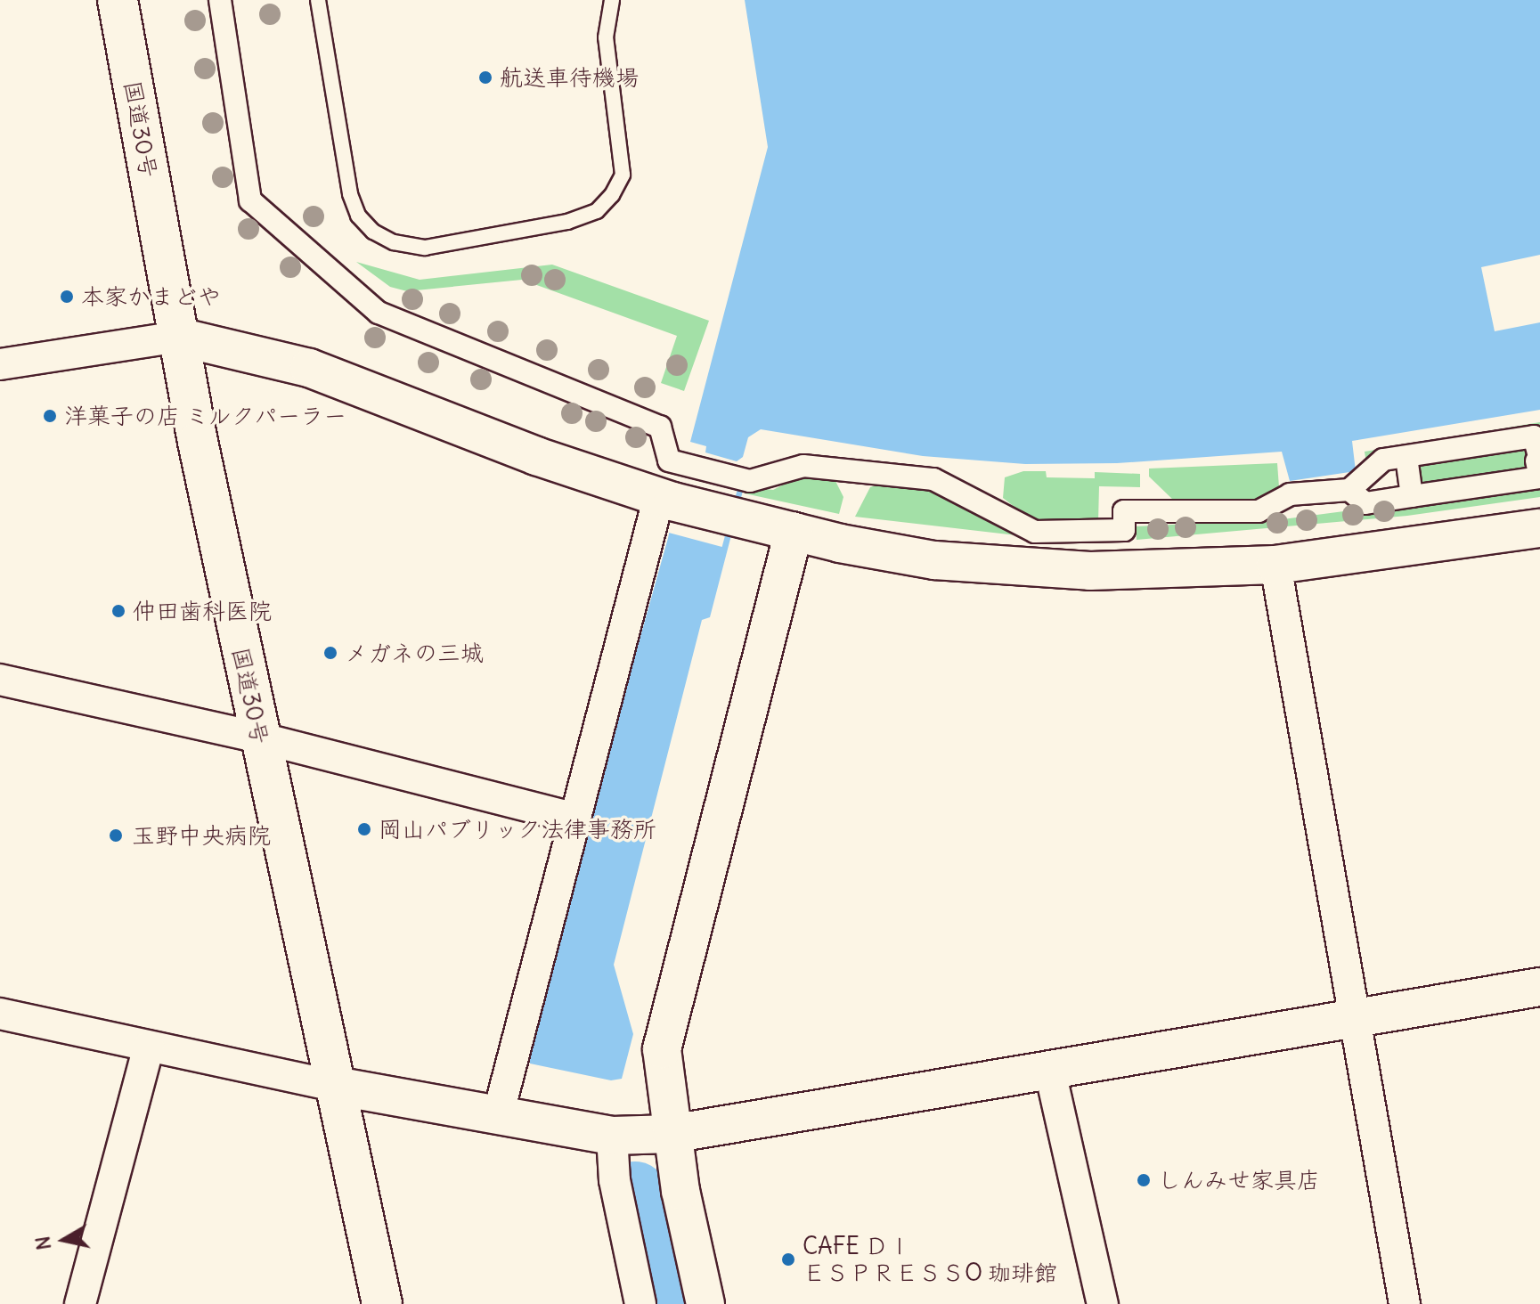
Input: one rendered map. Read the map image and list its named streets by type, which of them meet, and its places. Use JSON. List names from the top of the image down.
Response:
{
  "streets": {
    "highway": ["国道30号"]
  },
  "places": [
    "航送車待機場",
    "本家かまどや",
    "洋菓子の店 ミルクパーラー",
    "仲田歯科医院",
    "メガネの三城",
    "岡山パブリック法律事務所",
    "玉野中央病院",
    "しんみせ家具店",
    "CAFE ＤＩ ＥＳＰＲＥＳＳO 珈琲館"
  ],
  "north": "left"
}
